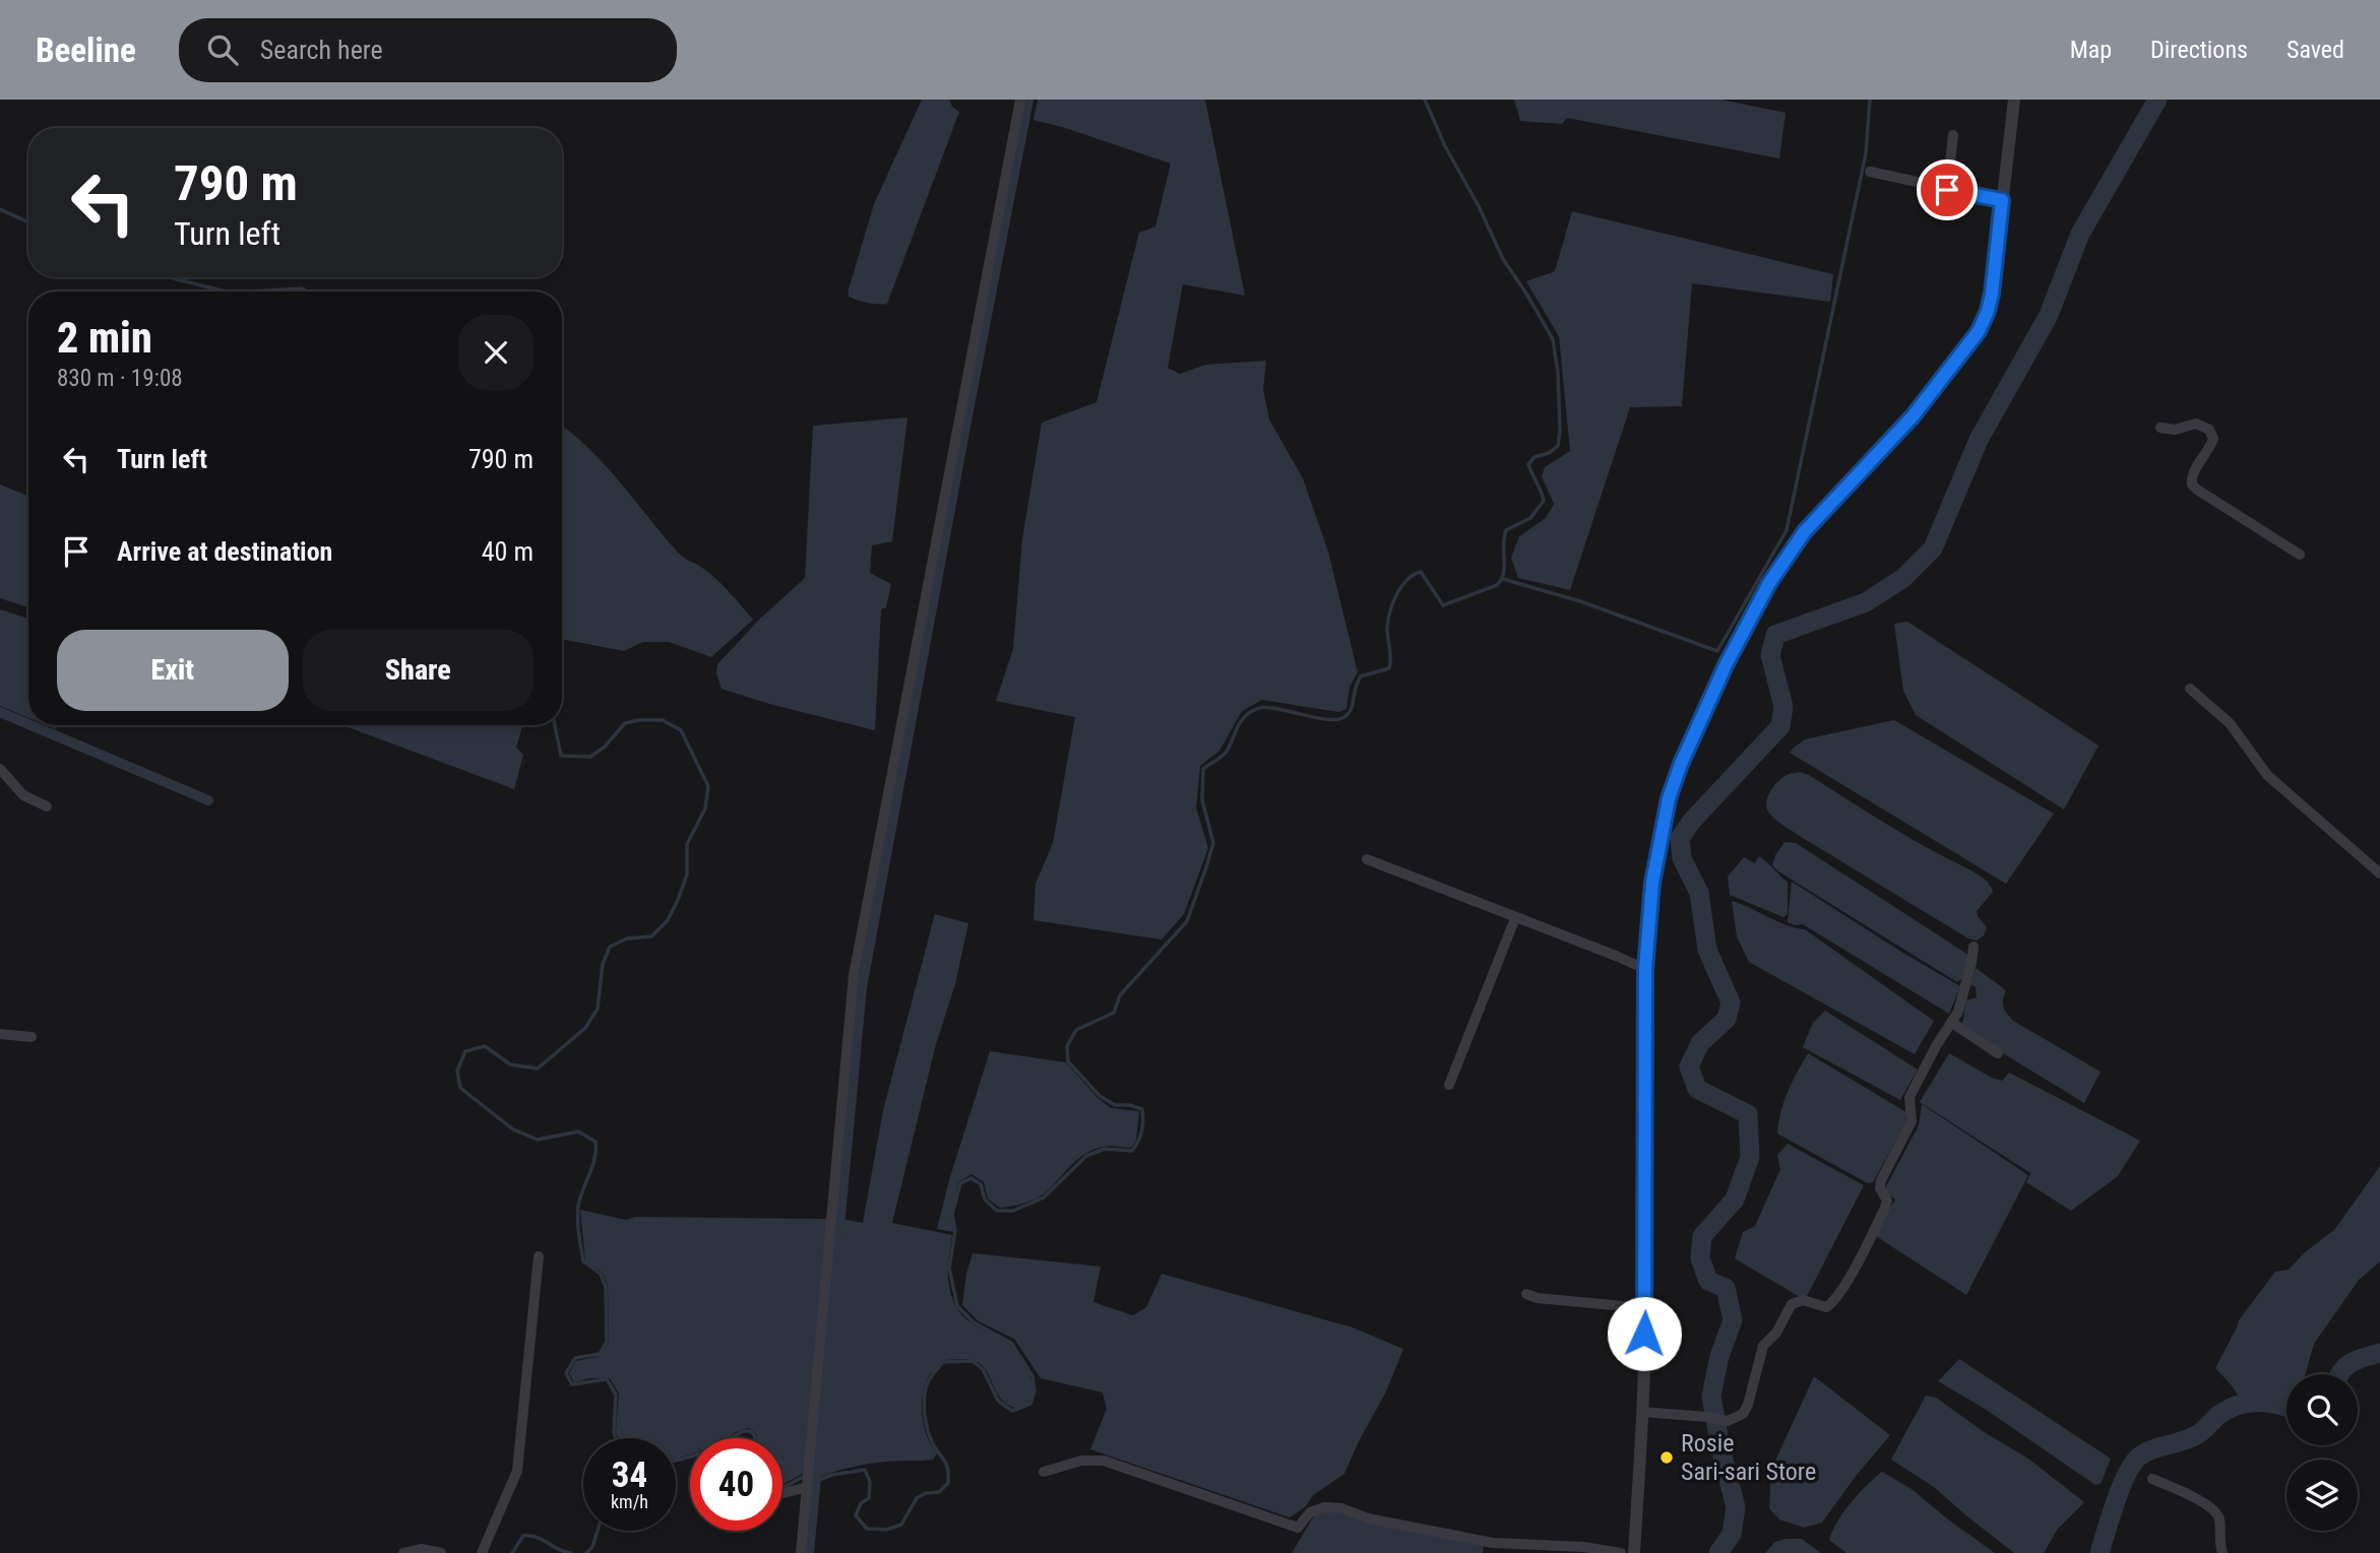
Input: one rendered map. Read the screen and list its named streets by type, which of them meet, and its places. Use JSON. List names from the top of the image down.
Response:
{
  "places": ["Rosie Sari-sari Store"],
  "page": {
    "header": "Beeline",
    "search": "Search here",
    "nav": ["Map", "Directions", "Saved"],
    "turn": ["790 m", "Turn left"],
    "heading": ["2 min", "830 m · 19:08"],
    "list": [
      {
        "name": "Turn left",
        "value": "790 m"
      },
      {
        "name": "Arrive at destination",
        "value": "40 m"
      }
    ],
    "buttons": ["Exit", "Share"],
    "speed": "34 km/h",
    "limit": "40"
  }
}
